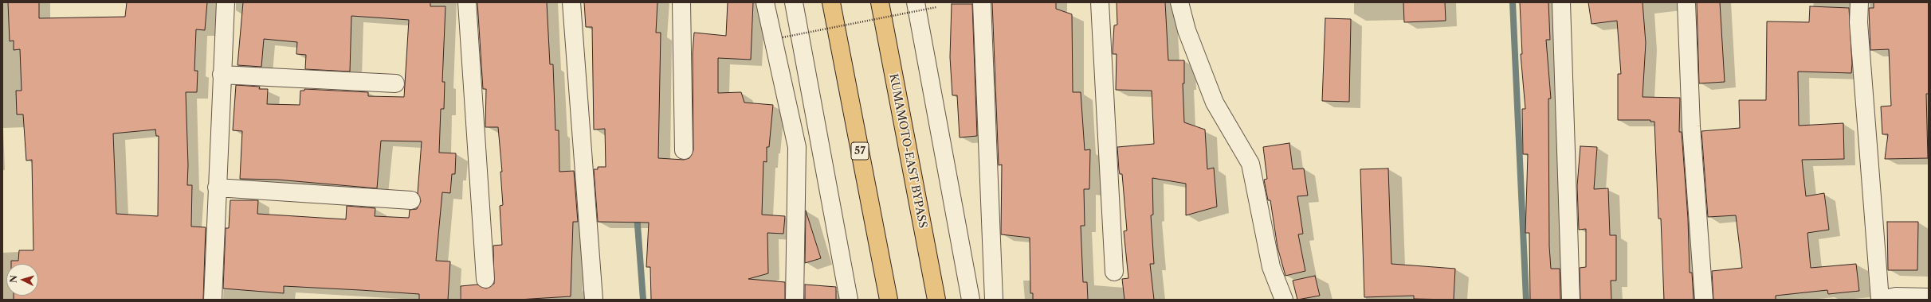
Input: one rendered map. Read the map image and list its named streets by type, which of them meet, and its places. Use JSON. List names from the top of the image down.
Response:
{
  "streets": {
    "highway": ["57", "KUMAMOTO-EAST BYPASS"]
  },
  "north": "left"
}
